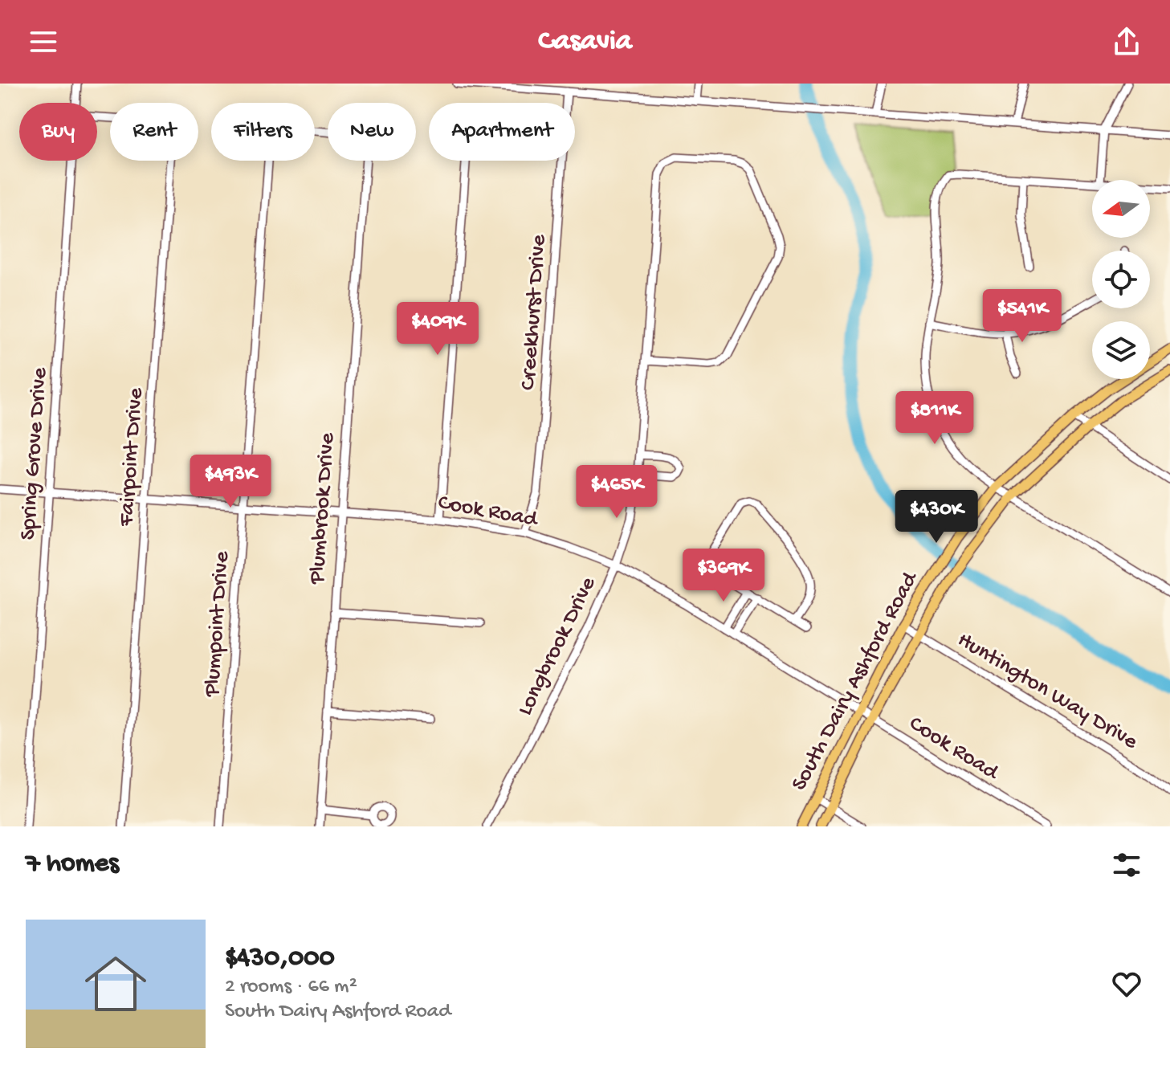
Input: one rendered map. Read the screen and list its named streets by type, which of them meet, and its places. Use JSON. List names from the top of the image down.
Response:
{
  "streets": {
    "main road": ["South Dairy Ashford Road"],
    "street": [
      "Creekhurst Drive",
      "Spring Grove Drive",
      "Fairpoint Drive",
      "Plumbrook Drive",
      "Cook Road",
      "Plumpoint Drive",
      "Longbrook Drive",
      "Huntington Way Drive"
    ]
  },
  "crossings": [
    ["Creekhurst Drive", "Cook Road"],
    ["Spring Grove Drive", "Cook Road"],
    ["Fairpoint Drive", "Cook Road"],
    ["Plumbrook Drive", "Cook Road"],
    ["Plumbrook Drive", "Plumpoint Drive"],
    ["Cook Road", "Plumpoint Drive"],
    ["Cook Road", "Longbrook Drive"],
    ["Cook Road", "South Dairy Ashford Road"],
    ["South Dairy Ashford Road", "Huntington Way Drive"]
  ],
  "north": "left",
  "page": {
    "header": "Casavia",
    "chip": [
      "Buy",
      "Rent",
      "Filters",
      "New",
      "Apartment"
    ],
    "price": [
      "$541K",
      "$409K",
      "$811K",
      "$493K",
      "$465K",
      "$430K",
      "$369K"
    ],
    "heading": "7 homes",
    "list": [
      {
        "name": "$430,000",
        "note": "2 rooms · 66 m² · South Dairy Ashford Road"
      }
    ]
  }
}
